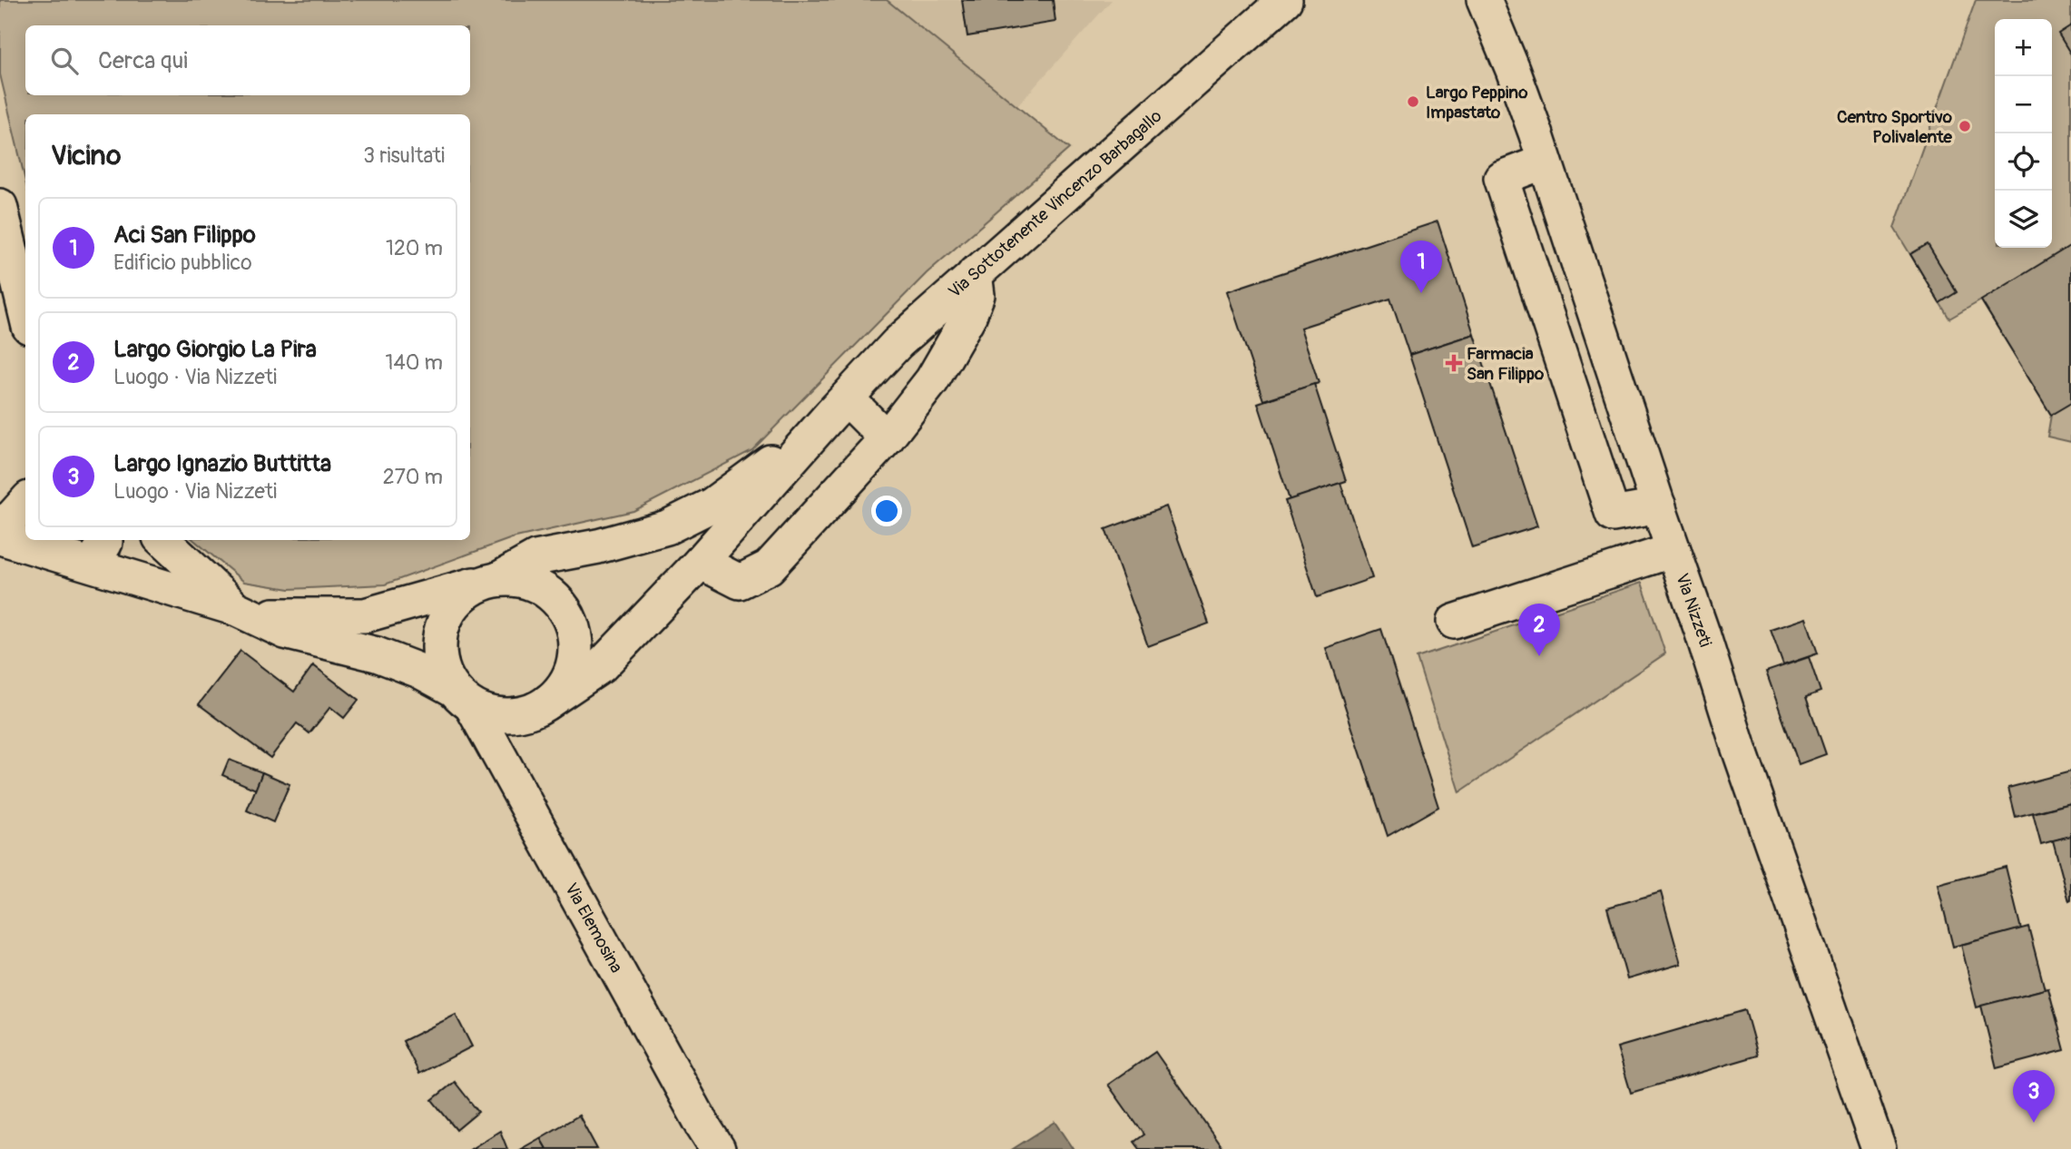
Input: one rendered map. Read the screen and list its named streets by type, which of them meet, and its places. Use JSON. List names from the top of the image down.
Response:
{
  "streets": {
    "street": ["Via Sottotenente Vincenzo Barbagallo", "Via Nizzeti", "Via Elemosina"]
  },
  "places": {
    "other": ["Largo Peppino Impastato", "Centro Sportivo Polivalente"],
    "health": ["Farmacia San Filippo"]
  },
  "page": {
    "map_buttons": ["+", "−"],
    "search": "Cerca qui",
    "heading": ["Vicino", "3 risultati"],
    "list": [
      {
        "mark": "1",
        "name": "Aci San Filippo",
        "note": "Edificio pubblico",
        "value": "120 m"
      },
      {
        "mark": "2",
        "name": "Largo Giorgio La Pira",
        "note": "Luogo · Via Nizzeti",
        "value": "140 m"
      },
      {
        "mark": "3",
        "name": "Largo Ignazio Buttitta",
        "note": "Luogo · Via Nizzeti",
        "value": "270 m"
      }
    ],
    "pins": ["1", "2", "3"]
  }
}
